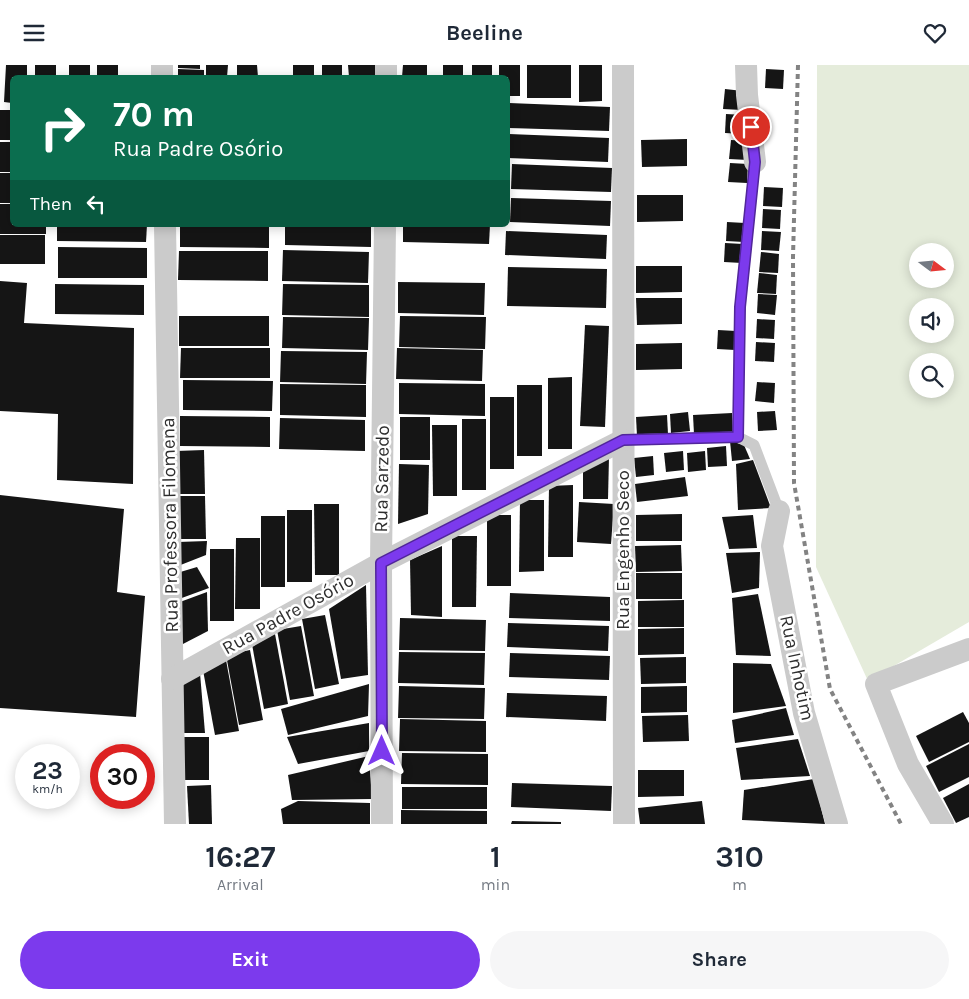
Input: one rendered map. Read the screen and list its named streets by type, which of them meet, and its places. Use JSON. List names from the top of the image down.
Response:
{
  "streets": {
    "street": [
      "Rua Sarzedo",
      "Rua Professora Filomena",
      "Rua Engenho Seco",
      "Rua Padre Osório",
      "Rua Inhotim"
    ]
  },
  "crossings": [
    ["Rua Sarzedo", "Rua Padre Osório"],
    ["Rua Professora Filomena", "Rua Padre Osório"],
    ["Rua Engenho Seco", "Rua Padre Osório"]
  ],
  "north": "right",
  "page": {
    "header": "Beeline",
    "turn": ["70 m", "Rua Padre Osório"],
    "then": "Then",
    "speed": "23 km/h",
    "limit": "30",
    "eta": [
      "16:27",
      "Arrival",
      "1",
      "min",
      "310",
      "m"
    ],
    "buttons": ["Exit", "Share"]
  }
}
